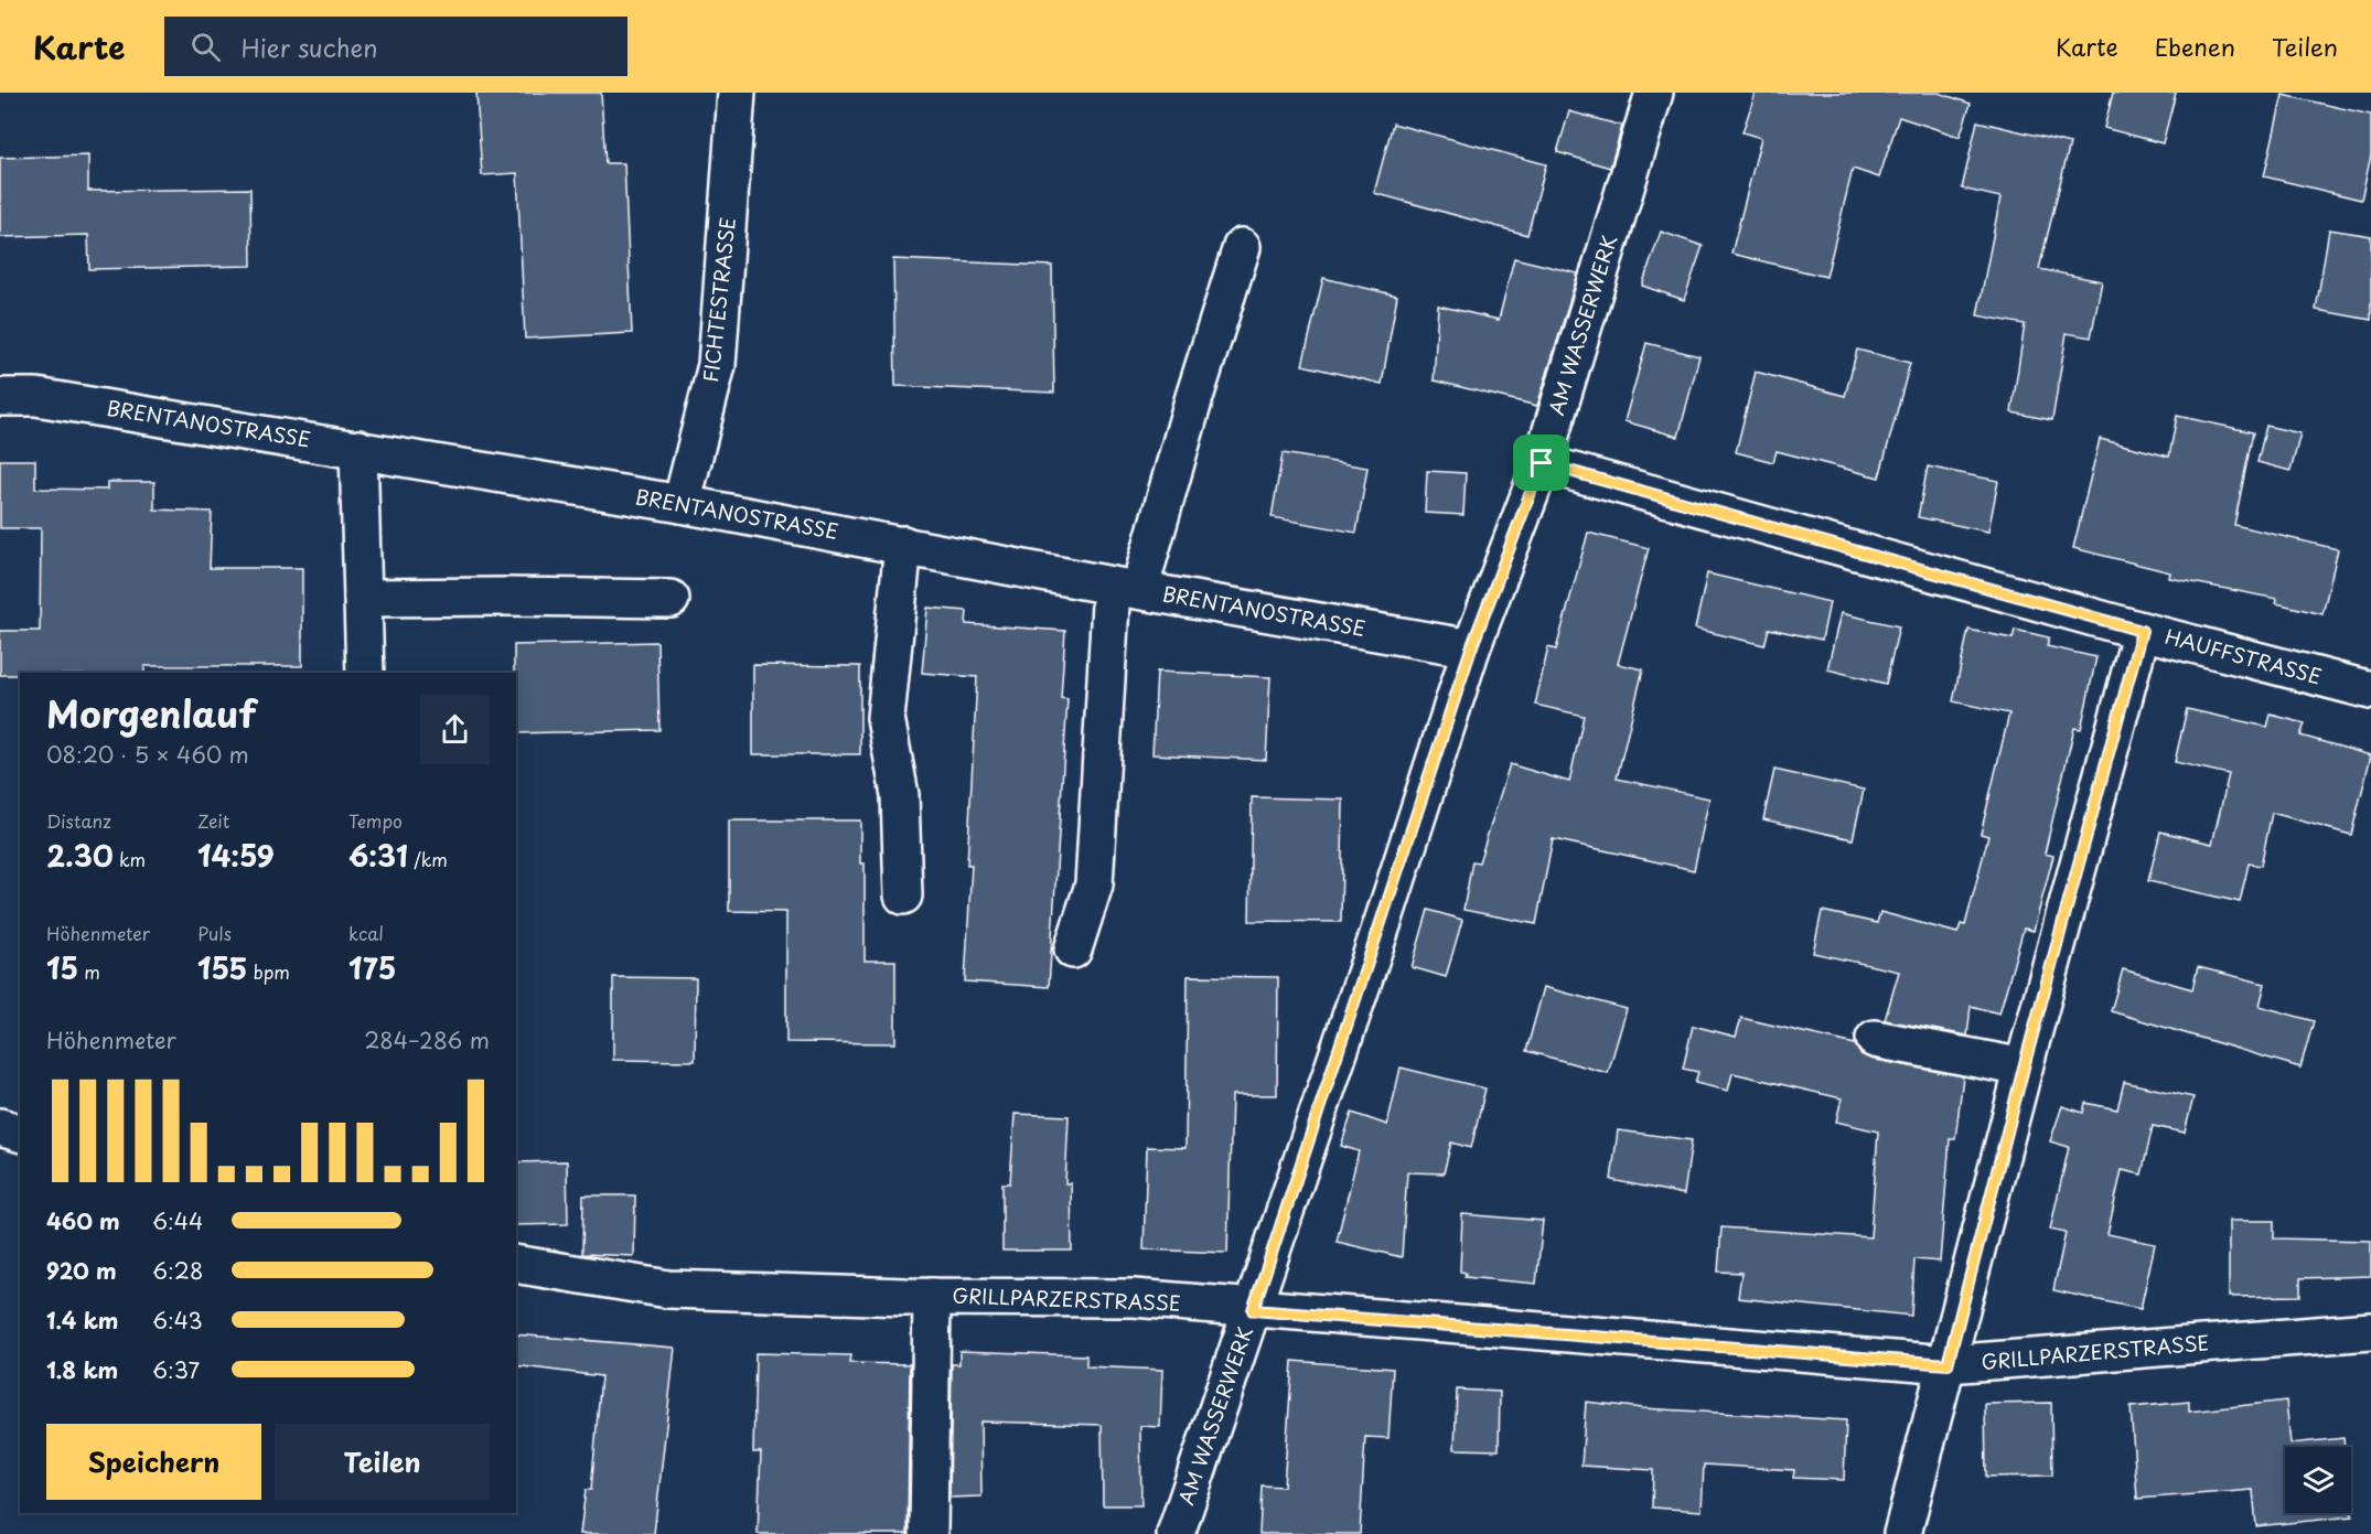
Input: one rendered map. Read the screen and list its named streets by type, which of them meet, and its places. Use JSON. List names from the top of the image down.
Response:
{
  "streets": {
    "street": [
      "FICHTESTRASSE",
      "AM WASSERWERK",
      "BRENTANOSTRASSE",
      "HAUFFSTRASSE",
      "GRILLPARZERSTRASSE"
    ]
  },
  "crossings": [
    ["FICHTESTRASSE", "BRENTANOSTRASSE"],
    ["AM WASSERWERK", "BRENTANOSTRASSE"],
    ["AM WASSERWERK", "HAUFFSTRASSE"],
    ["AM WASSERWERK", "GRILLPARZERSTRASSE"]
  ],
  "page": {
    "header": "Karte",
    "search": "Hier suchen",
    "nav": ["Karte", "Ebenen", "Teilen"],
    "heading": ["Morgenlauf", "08:20 · 5 × 460 m"],
    "stats": [
      ["Distanz", "2.30 km"],
      ["Zeit", "14:59"],
      ["Tempo", "6:31 /km"],
      ["Höhenmeter", "15 m"],
      ["Puls", "155 bpm"],
      ["kcal", "175"]
    ],
    "chart": ["Höhenmeter", "284–286 m"],
    "list": [
      {
        "name": "460 m",
        "note": "6:44"
      },
      {
        "name": "920 m",
        "note": "6:28"
      },
      {
        "name": "1.4 km",
        "note": "6:43"
      },
      {
        "name": "1.8 km",
        "note": "6:37"
      }
    ],
    "buttons": ["Speichern", "Teilen"]
  }
}
